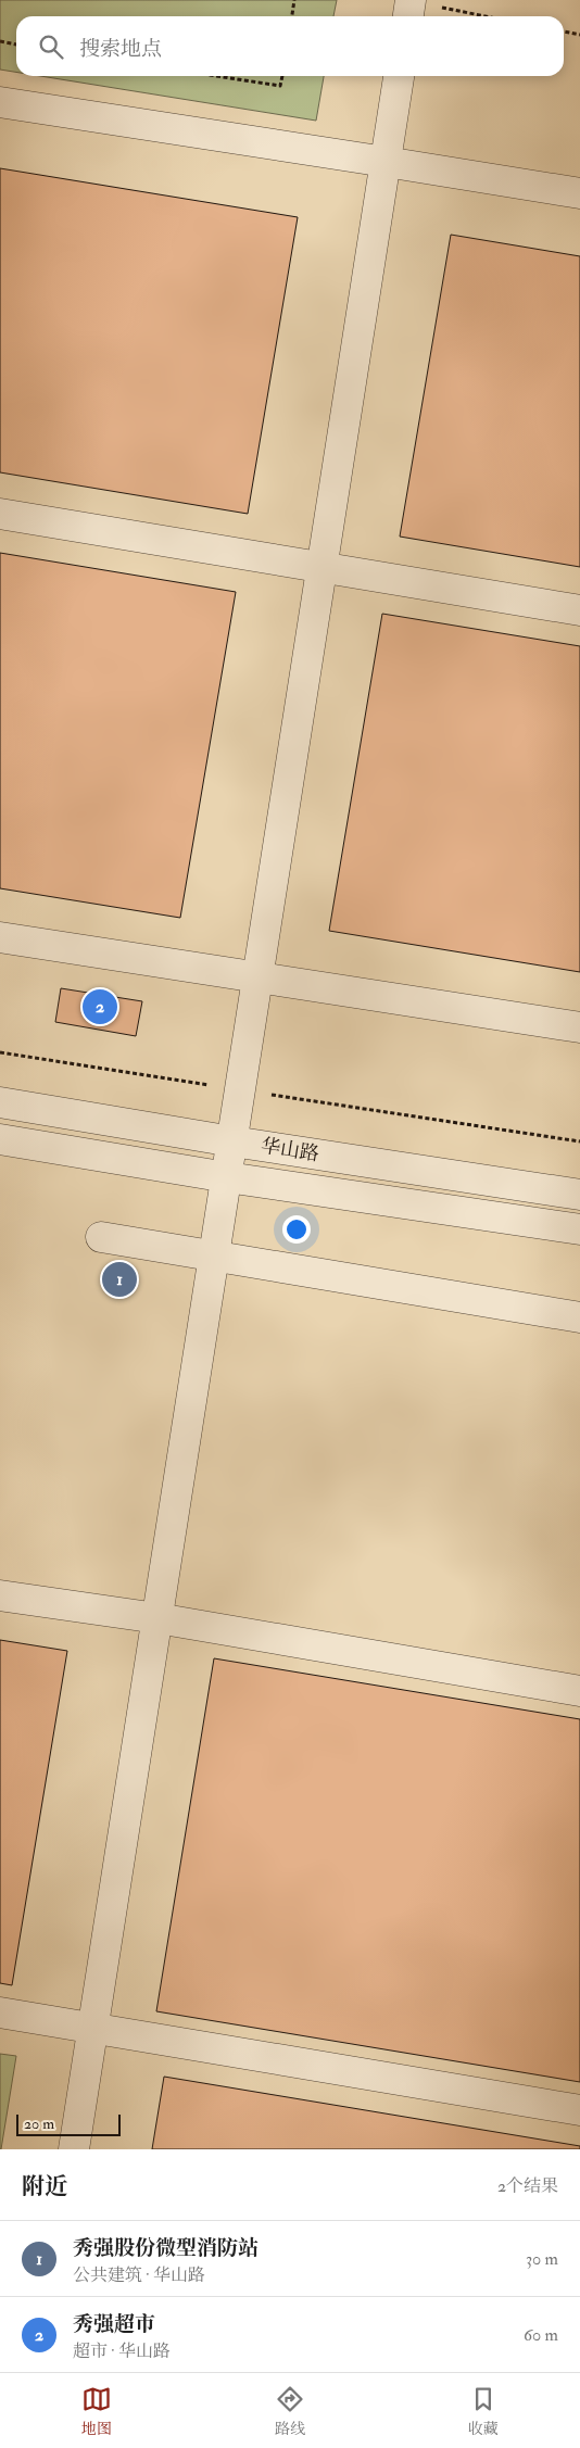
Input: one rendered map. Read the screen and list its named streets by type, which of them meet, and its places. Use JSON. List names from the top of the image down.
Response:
{
  "streets": {
    "street": ["华山路"]
  },
  "scale_bar": "20 m",
  "page": {
    "search": "搜索地点",
    "pins": ["2", "1"],
    "scale": "20 m",
    "heading": ["附近", "2个结果"],
    "list": [
      {
        "mark": "1",
        "name": "秀强股份微型消防站",
        "note": "公共建筑 · 华山路",
        "value": "30 m"
      },
      {
        "mark": "2",
        "name": "秀强超市",
        "note": "超市 · 华山路",
        "value": "60 m"
      }
    ],
    "nav": ["地图", "路线", "收藏"]
  }
}
